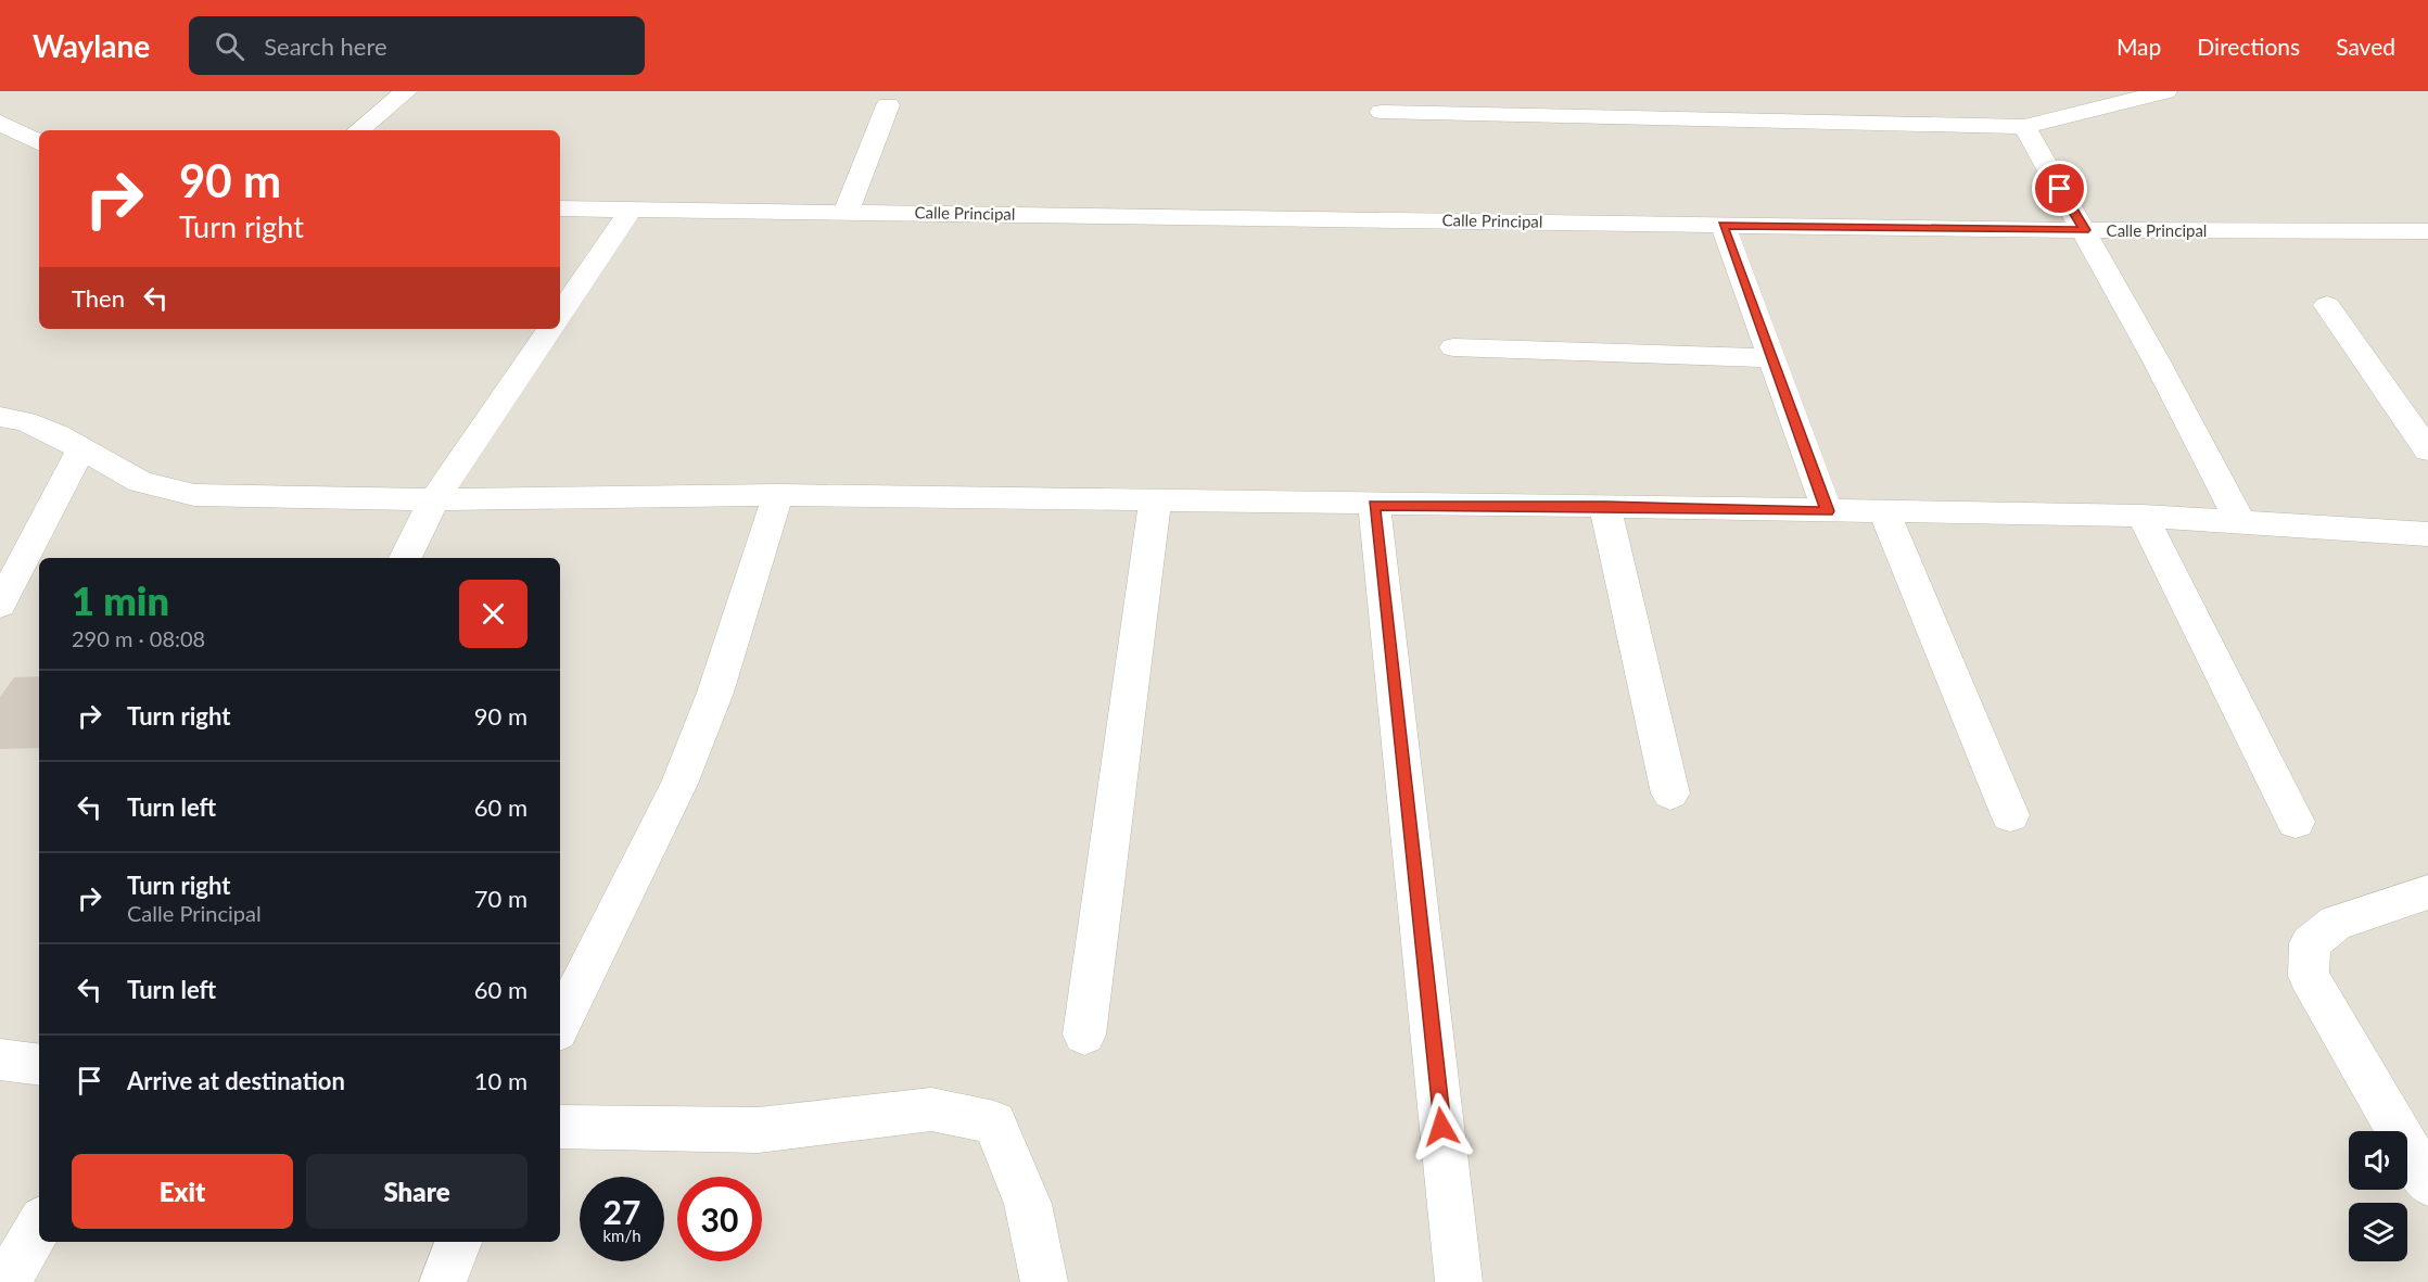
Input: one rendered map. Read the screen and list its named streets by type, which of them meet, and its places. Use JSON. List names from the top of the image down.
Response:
{
  "streets": {
    "street": ["Calle Principal"]
  },
  "page": {
    "header": "Waylane",
    "search": "Search here",
    "nav": ["Map", "Directions", "Saved"],
    "turn": ["90 m", "Turn right"],
    "then": "Then",
    "heading": ["1 min", "290 m · 08:08"],
    "list": [
      {
        "name": "Turn right",
        "value": "90 m"
      },
      {
        "name": "Turn left",
        "value": "60 m"
      },
      {
        "name": "Turn right",
        "note": "Calle Principal",
        "value": "70 m"
      },
      {
        "name": "Turn left",
        "value": "60 m"
      },
      {
        "name": "Arrive at destination",
        "value": "10 m"
      }
    ],
    "buttons": ["Exit", "Share"],
    "speed": "27 km/h",
    "limit": "30"
  }
}
